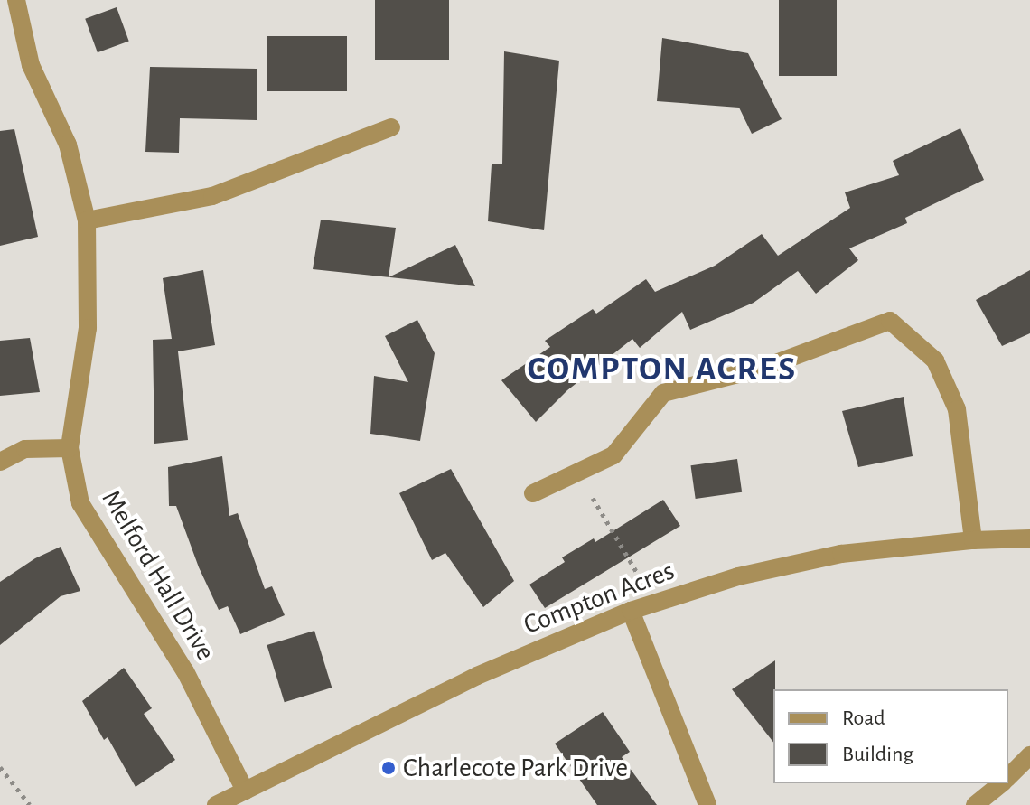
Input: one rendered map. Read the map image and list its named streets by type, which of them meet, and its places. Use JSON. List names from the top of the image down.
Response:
{
  "streets": {
    "street": ["Melford Hall Drive", "Compton Acres"]
  },
  "crossings": [
    ["Melford Hall Drive", "Compton Acres"]
  ],
  "districts": ["COMPTON ACRES"],
  "places": ["Charlecote Park Drive"],
  "legend": ["Road", "Building"]
}
